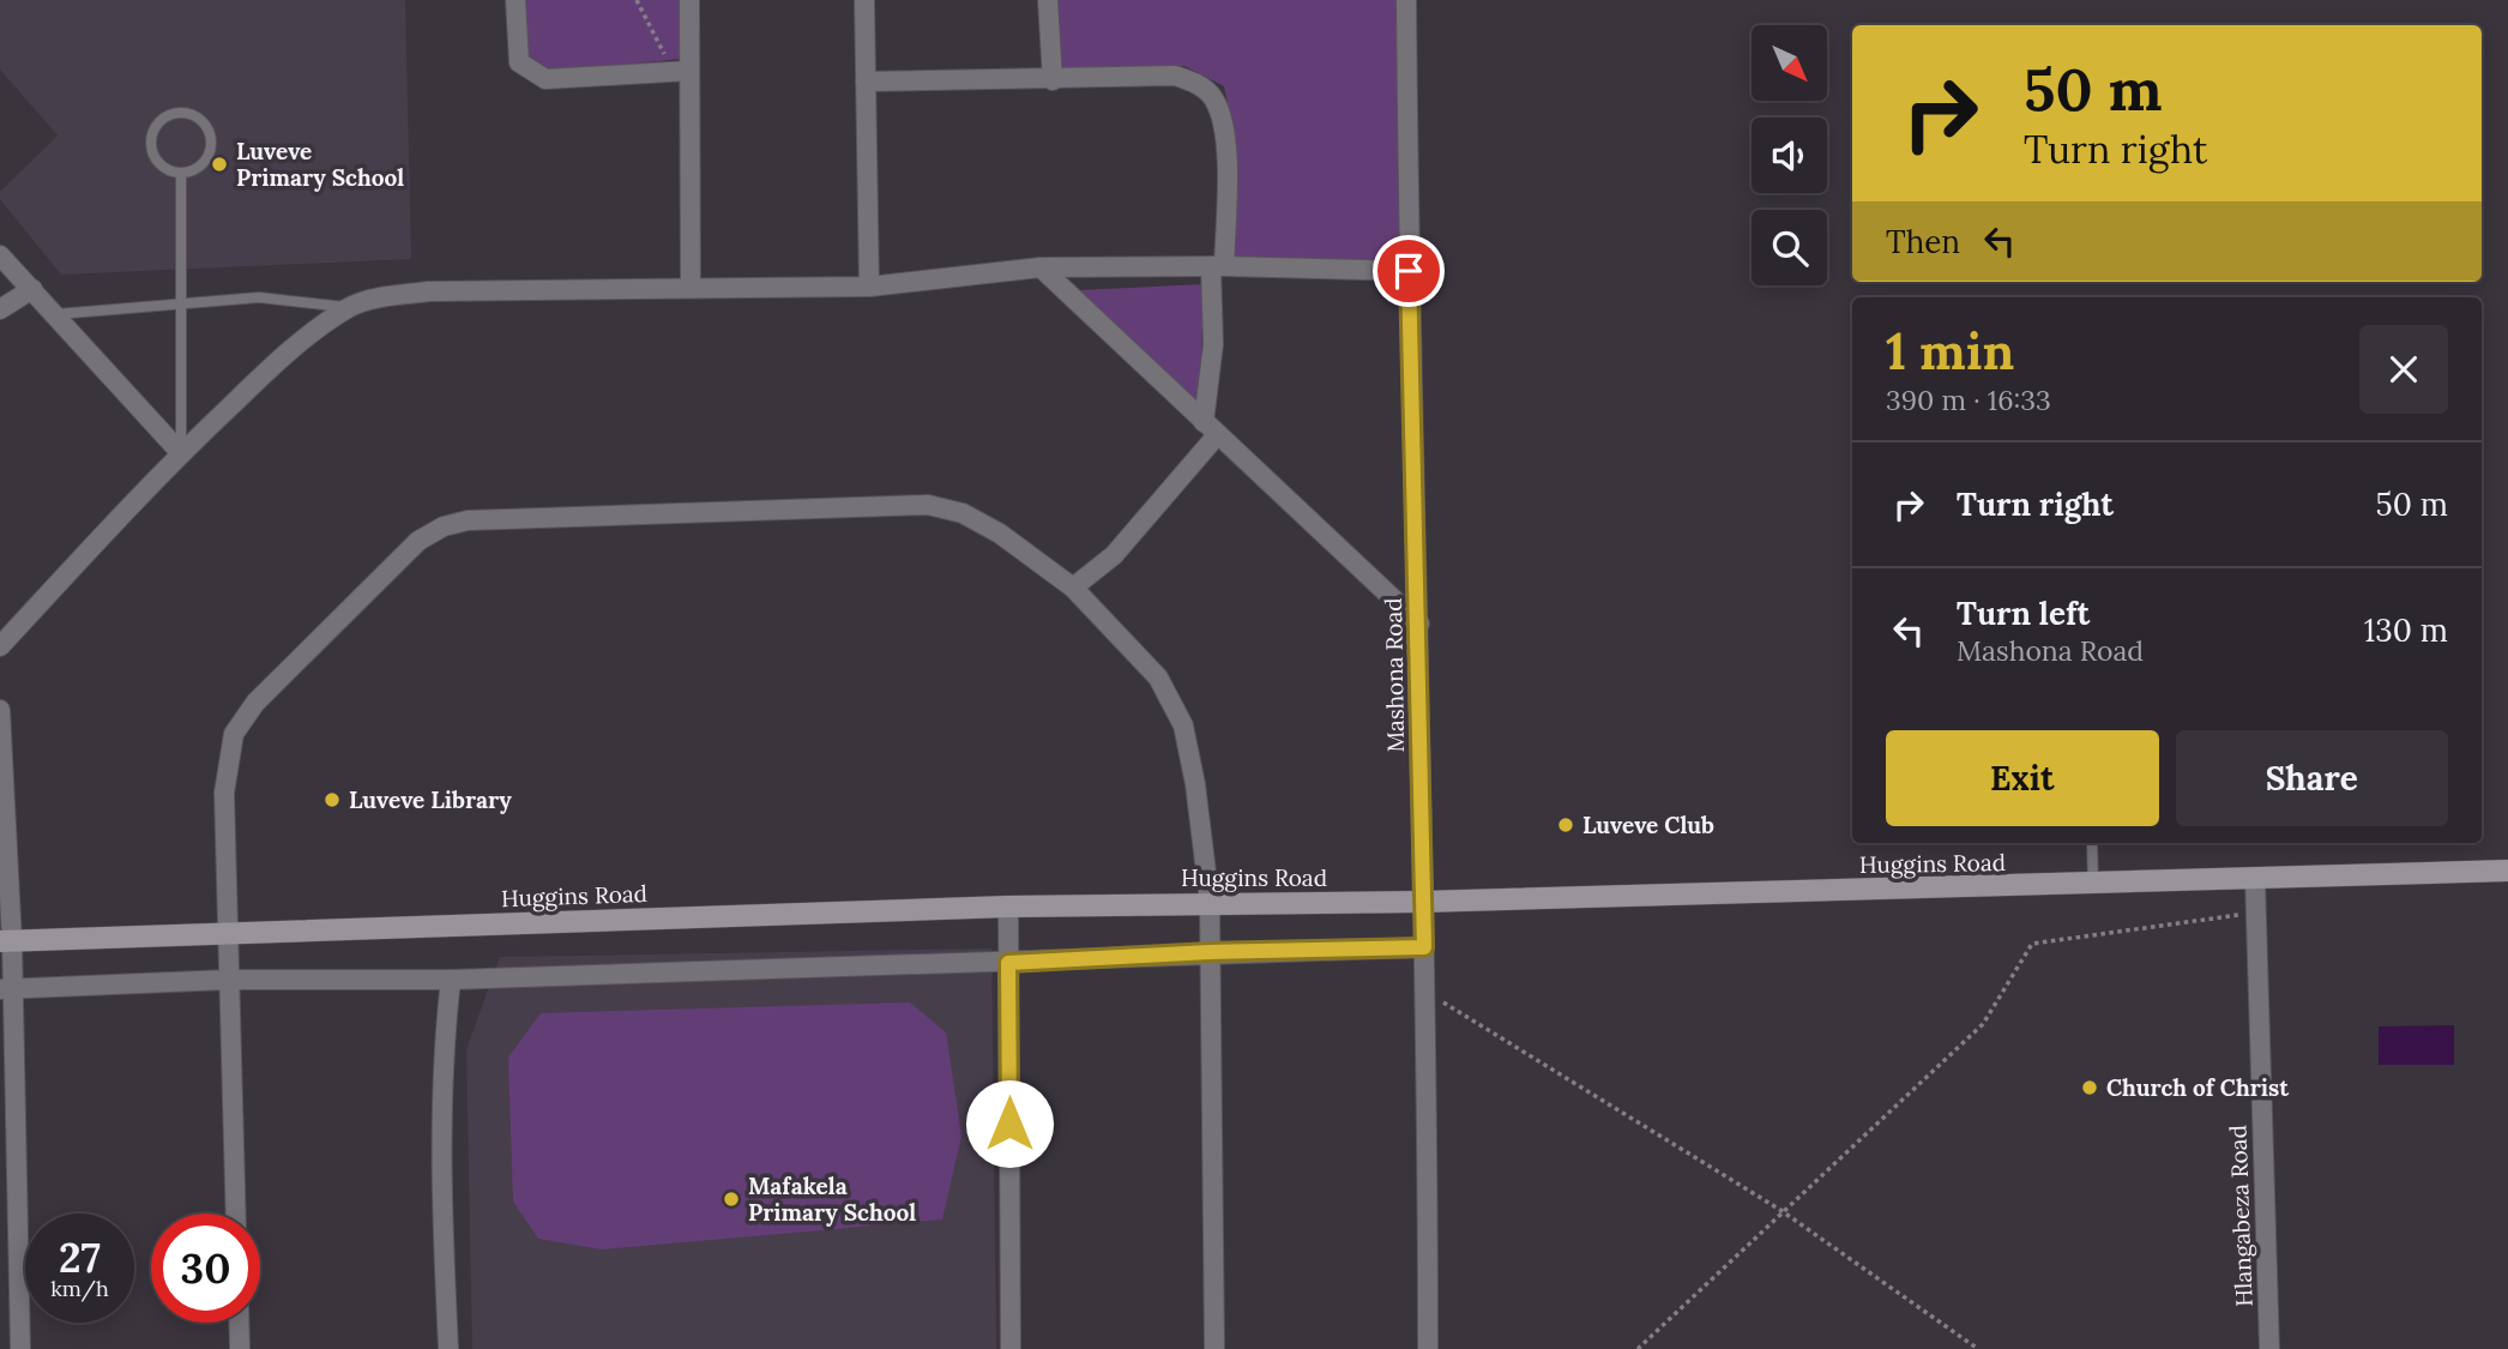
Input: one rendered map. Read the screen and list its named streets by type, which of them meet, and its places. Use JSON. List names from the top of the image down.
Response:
{
  "streets": {
    "street": ["Mashona Road", "Huggins Road", "Hlangabeza Road"]
  },
  "crossings": [
    ["Mashona Road", "Huggins Road"],
    ["Huggins Road", "Hlangabeza Road"]
  ],
  "places": [
    "Luveve Primary School",
    "Luveve Library",
    "Luveve Club",
    "Church of Christ",
    "Mafakela Primary School"
  ],
  "north": "bottom right",
  "page": {
    "turn": ["50 m", "Turn right"],
    "then": "Then",
    "heading": ["1 min", "390 m · 16:33"],
    "list": [
      {
        "name": "Turn right",
        "value": "50 m"
      },
      {
        "name": "Turn left",
        "note": "Mashona Road",
        "value": "130 m"
      }
    ],
    "buttons": ["Exit", "Share"],
    "speed": "27 km/h",
    "limit": "30"
  }
}
